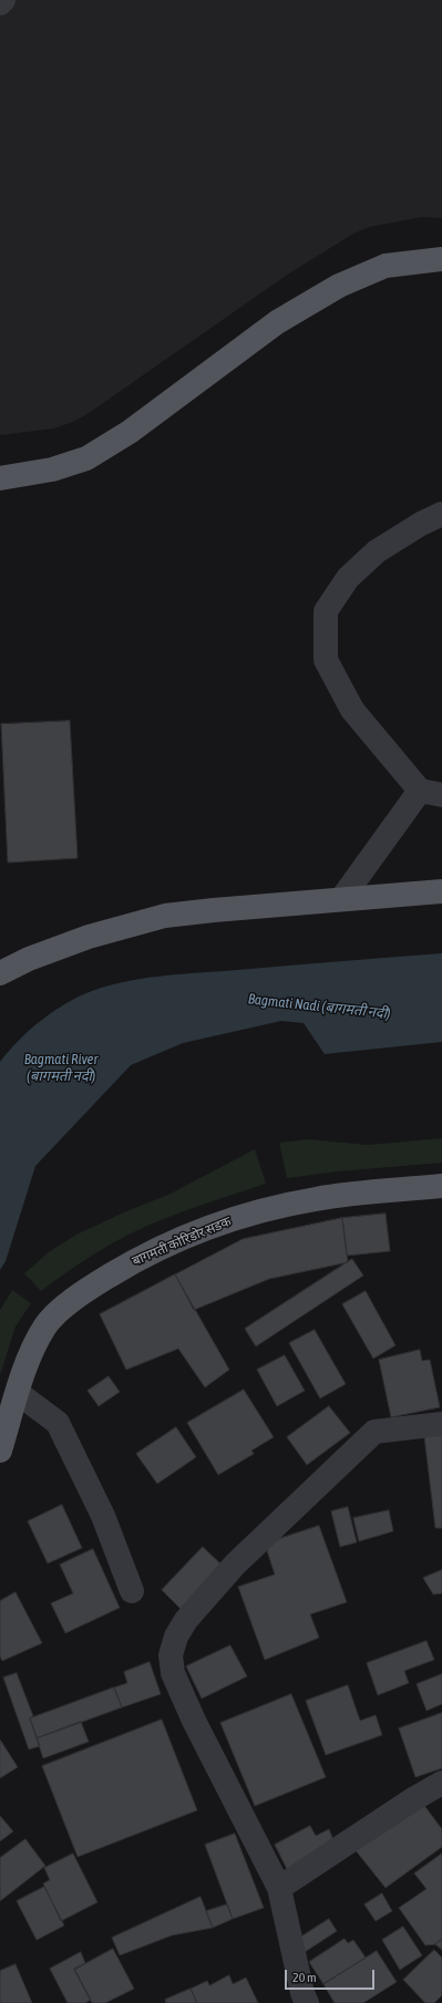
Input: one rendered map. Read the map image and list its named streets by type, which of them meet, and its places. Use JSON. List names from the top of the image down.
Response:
{
  "streets": {
    "main road": ["बागमती कोरिडोर सडक"]
  },
  "water": ["Bagmati Nadi (बागमती नदी)", "Bagmati River (बागमती नदी)"],
  "scale_bar": "20 m"
}
